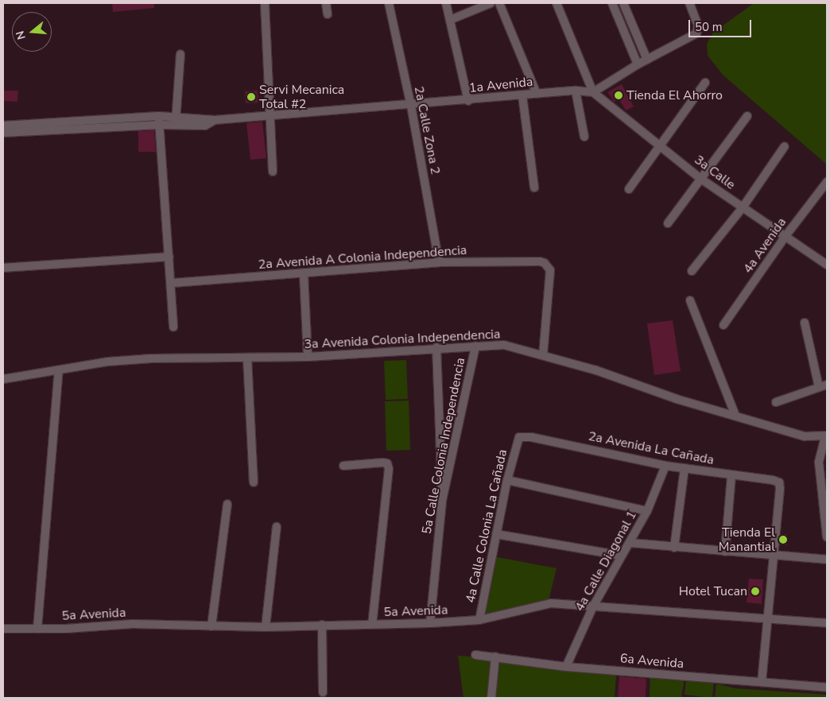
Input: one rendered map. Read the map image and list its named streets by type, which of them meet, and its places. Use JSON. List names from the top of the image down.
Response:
{
  "streets": {
    "street": [
      "1a Avenida",
      "2a Calle Zona 2",
      "3a Calle",
      "4a Avenida",
      "2a Avenida A Colonia Independencia",
      "3a Avenida Colonia Independencia",
      "5a Calle Colonia Independencia",
      "2a Avenida La Cañada",
      "4a Calle Colonia La Cañada",
      "4a Calle Diagonal 1",
      "5a Avenida",
      "6a Avenida"
    ]
  },
  "crossings": [
    ["1a Avenida", "2a Calle Zona 2"],
    ["1a Avenida", "3a Calle"],
    ["2a Calle Zona 2", "2a Avenida A Colonia Independencia"],
    ["3a Calle", "4a Avenida"],
    ["2a Avenida A Colonia Independencia", "3a Avenida Colonia Independencia"],
    ["3a Avenida Colonia Independencia", "5a Calle Colonia Independencia"],
    ["5a Calle Colonia Independencia", "5a Avenida"],
    ["2a Avenida La Cañada", "4a Calle Colonia La Cañada"],
    ["2a Avenida La Cañada", "4a Calle Diagonal 1"],
    ["4a Calle Colonia La Cañada", "5a Avenida"],
    ["4a Calle Diagonal 1", "5a Avenida"],
    ["4a Calle Diagonal 1", "6a Avenida"]
  ],
  "places": [
    "Tienda El Ahorro",
    "Servi Mecanica Total #2",
    "Tienda El Manantial",
    "Hotel Tucan"
  ],
  "scale_bar": "50 m",
  "north": "left"
}
